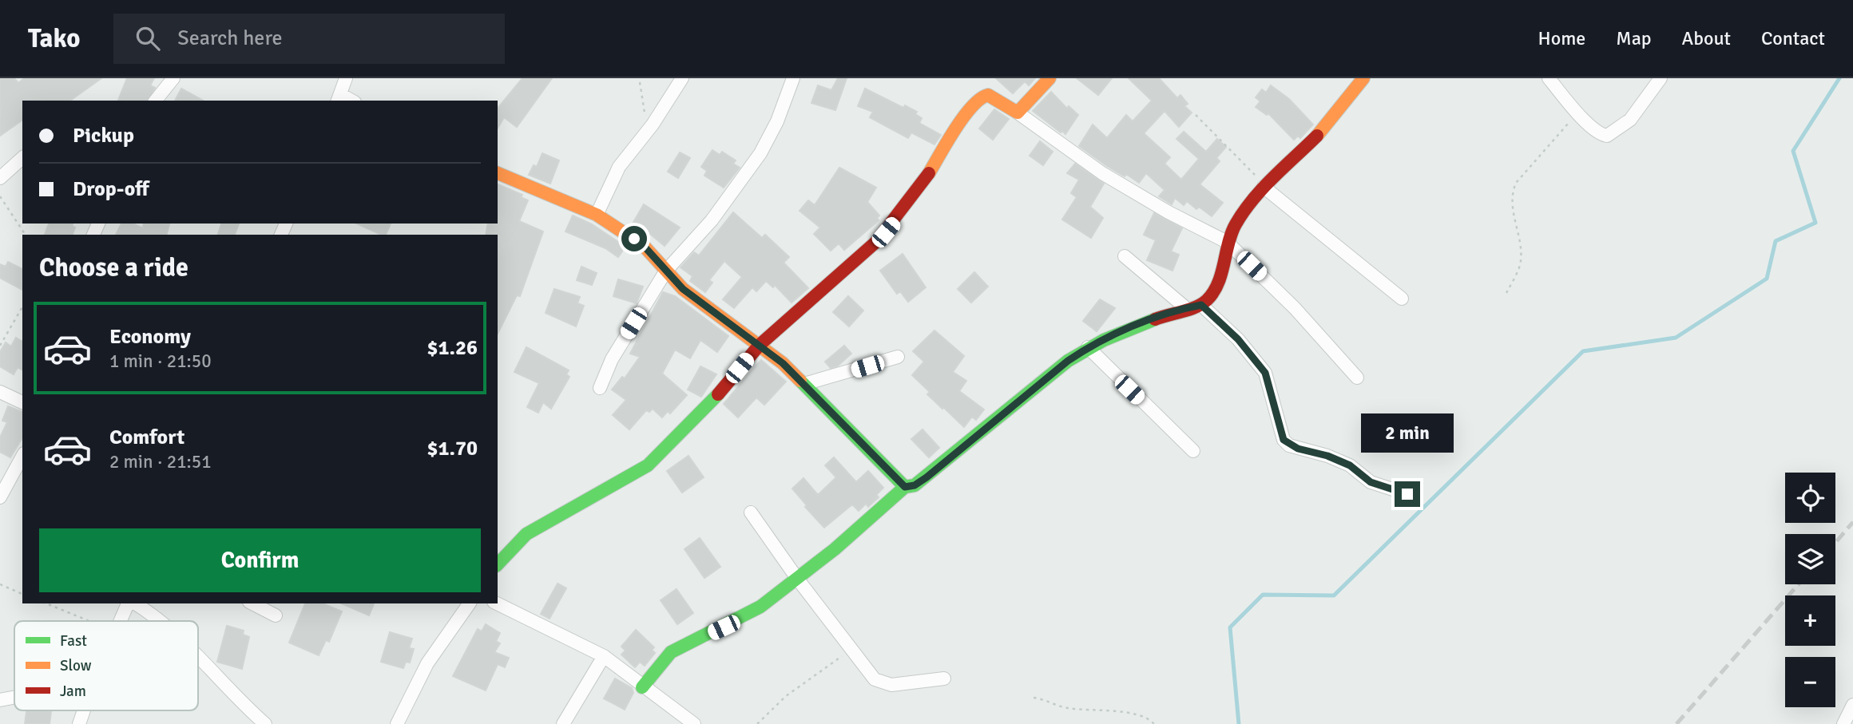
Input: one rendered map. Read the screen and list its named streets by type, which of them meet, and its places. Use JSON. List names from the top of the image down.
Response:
{
  "legend": ["Fast", "Slow", "Jam"],
  "page": {
    "header": "Tako",
    "search": "Search here",
    "nav": [
      "Home",
      "Map",
      "About",
      "Contact"
    ],
    "banner": ["Pickup", "Drop-off"],
    "heading": "Choose a ride",
    "list": [
      {
        "name": "Economy",
        "note": "1 min · 21:50",
        "value": "$1.26"
      },
      {
        "name": "Comfort",
        "note": "2 min · 21:51",
        "value": "$1.70"
      }
    ],
    "bubble": "2 min",
    "map_buttons": ["+", "−"],
    "buttons": "Confirm"
  }
}
